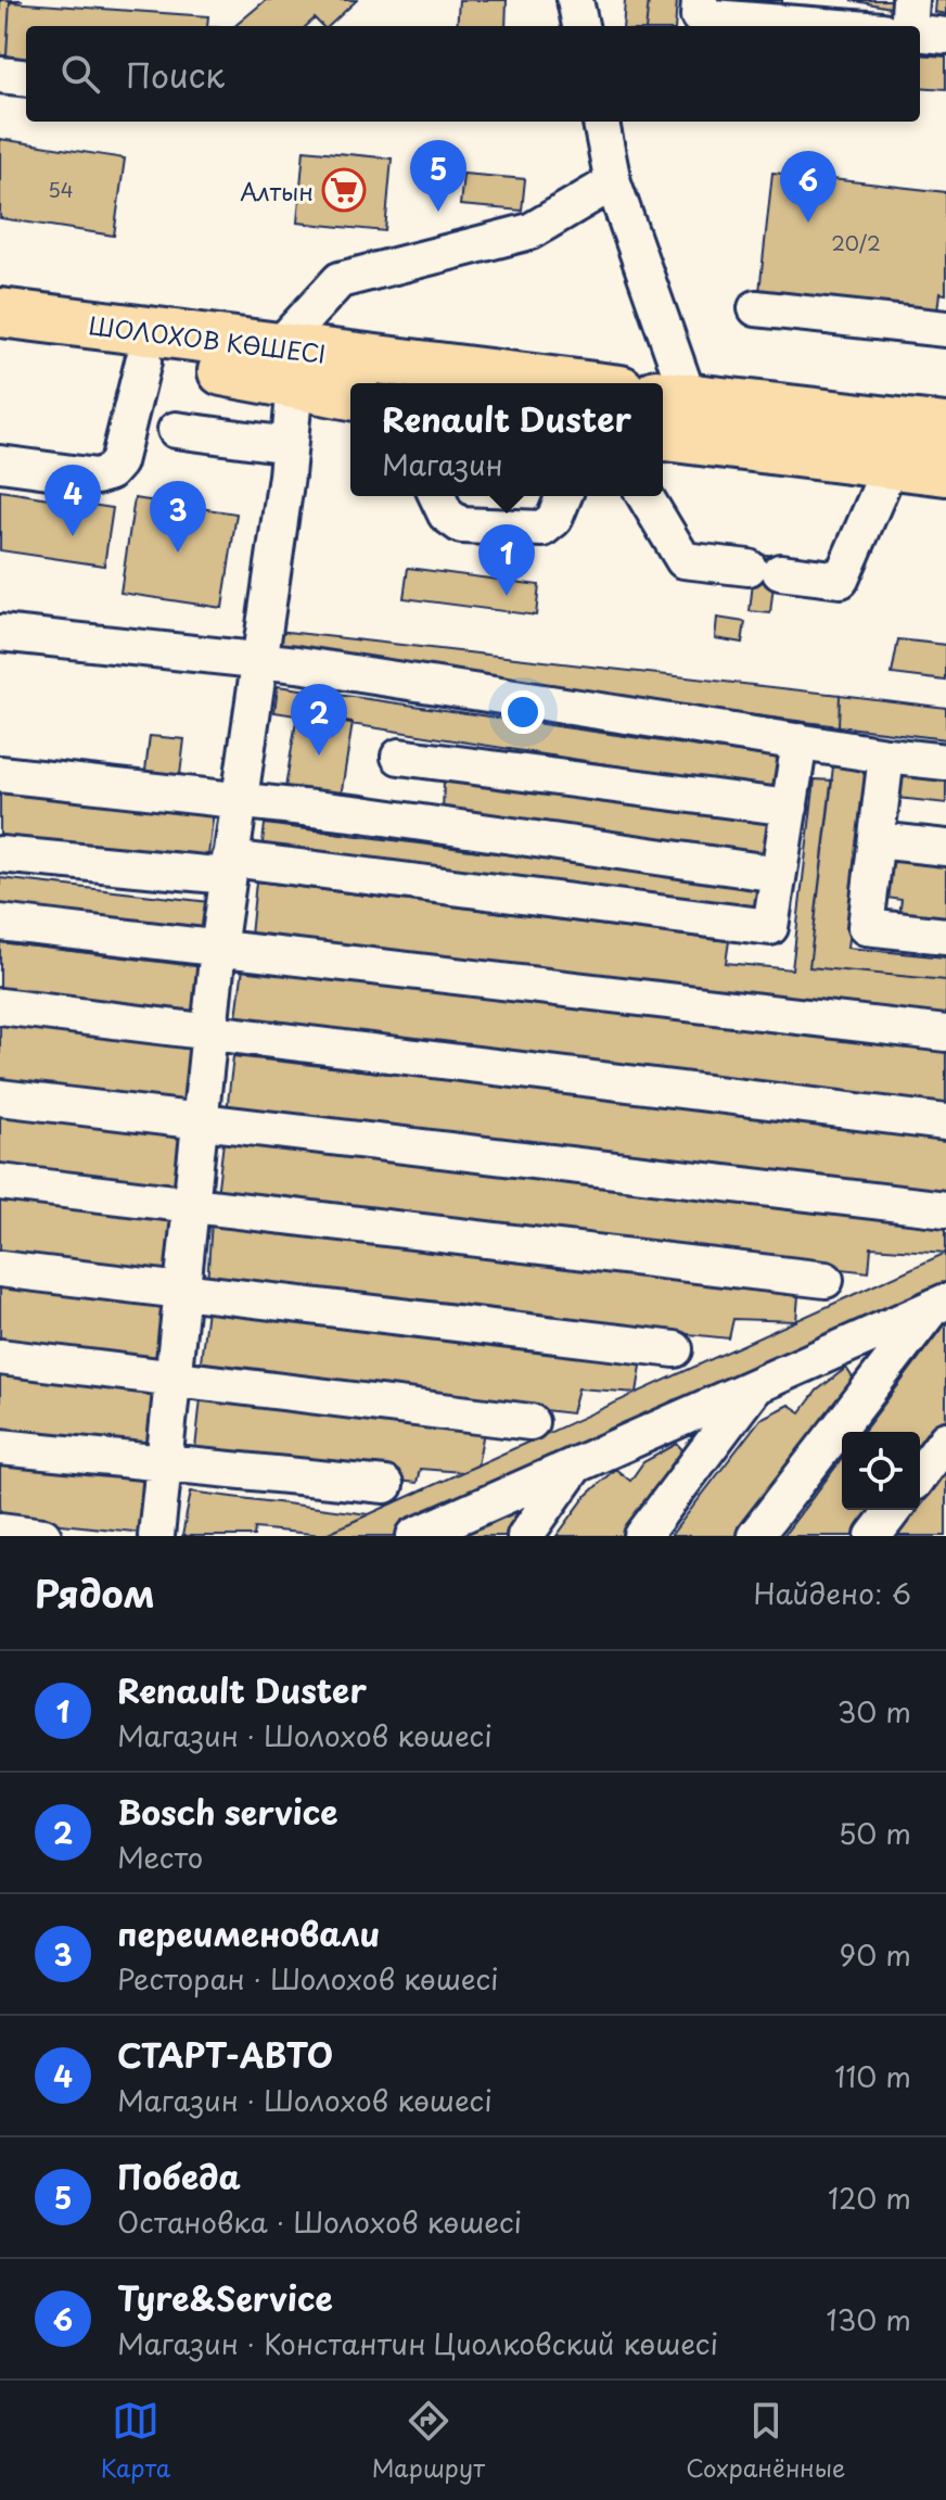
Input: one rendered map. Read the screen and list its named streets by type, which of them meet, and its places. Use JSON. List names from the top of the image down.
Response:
{
  "streets": {
    "highway": ["ШОЛОХОВ КӨШЕСІ"]
  },
  "places": {
    "supermarket": ["Алтын"]
  },
  "house_numbers": ["54", "20/2"],
  "page": {
    "search": "Поиск",
    "pins": [
      "5",
      "6",
      "4",
      "3",
      "1",
      "2"
    ],
    "popup": ["Renault Duster", "Магазин"],
    "heading": ["Рядом", "Найдено: 6"],
    "list": [
      {
        "mark": "1",
        "name": "Renault Duster",
        "note": "Магазин · Шолохов көшесі",
        "value": "30 m"
      },
      {
        "mark": "2",
        "name": "Bosch service",
        "note": "Место",
        "value": "50 m"
      },
      {
        "mark": "3",
        "name": "переименовали",
        "note": "Ресторан · Шолохов көшесі",
        "value": "90 m"
      },
      {
        "mark": "4",
        "name": "СТАРТ-АВТО",
        "note": "Магазин · Шолохов көшесі",
        "value": "110 m"
      },
      {
        "mark": "5",
        "name": "Победа",
        "note": "Остановка · Шолохов көшесі",
        "value": "120 m"
      },
      {
        "mark": "6",
        "name": "Tyre&Service",
        "note": "Магазин · Константин Циолковский көшесі",
        "value": "130 m"
      }
    ],
    "nav": ["Карта", "Маршрут", "Сохранённые"]
  }
}
